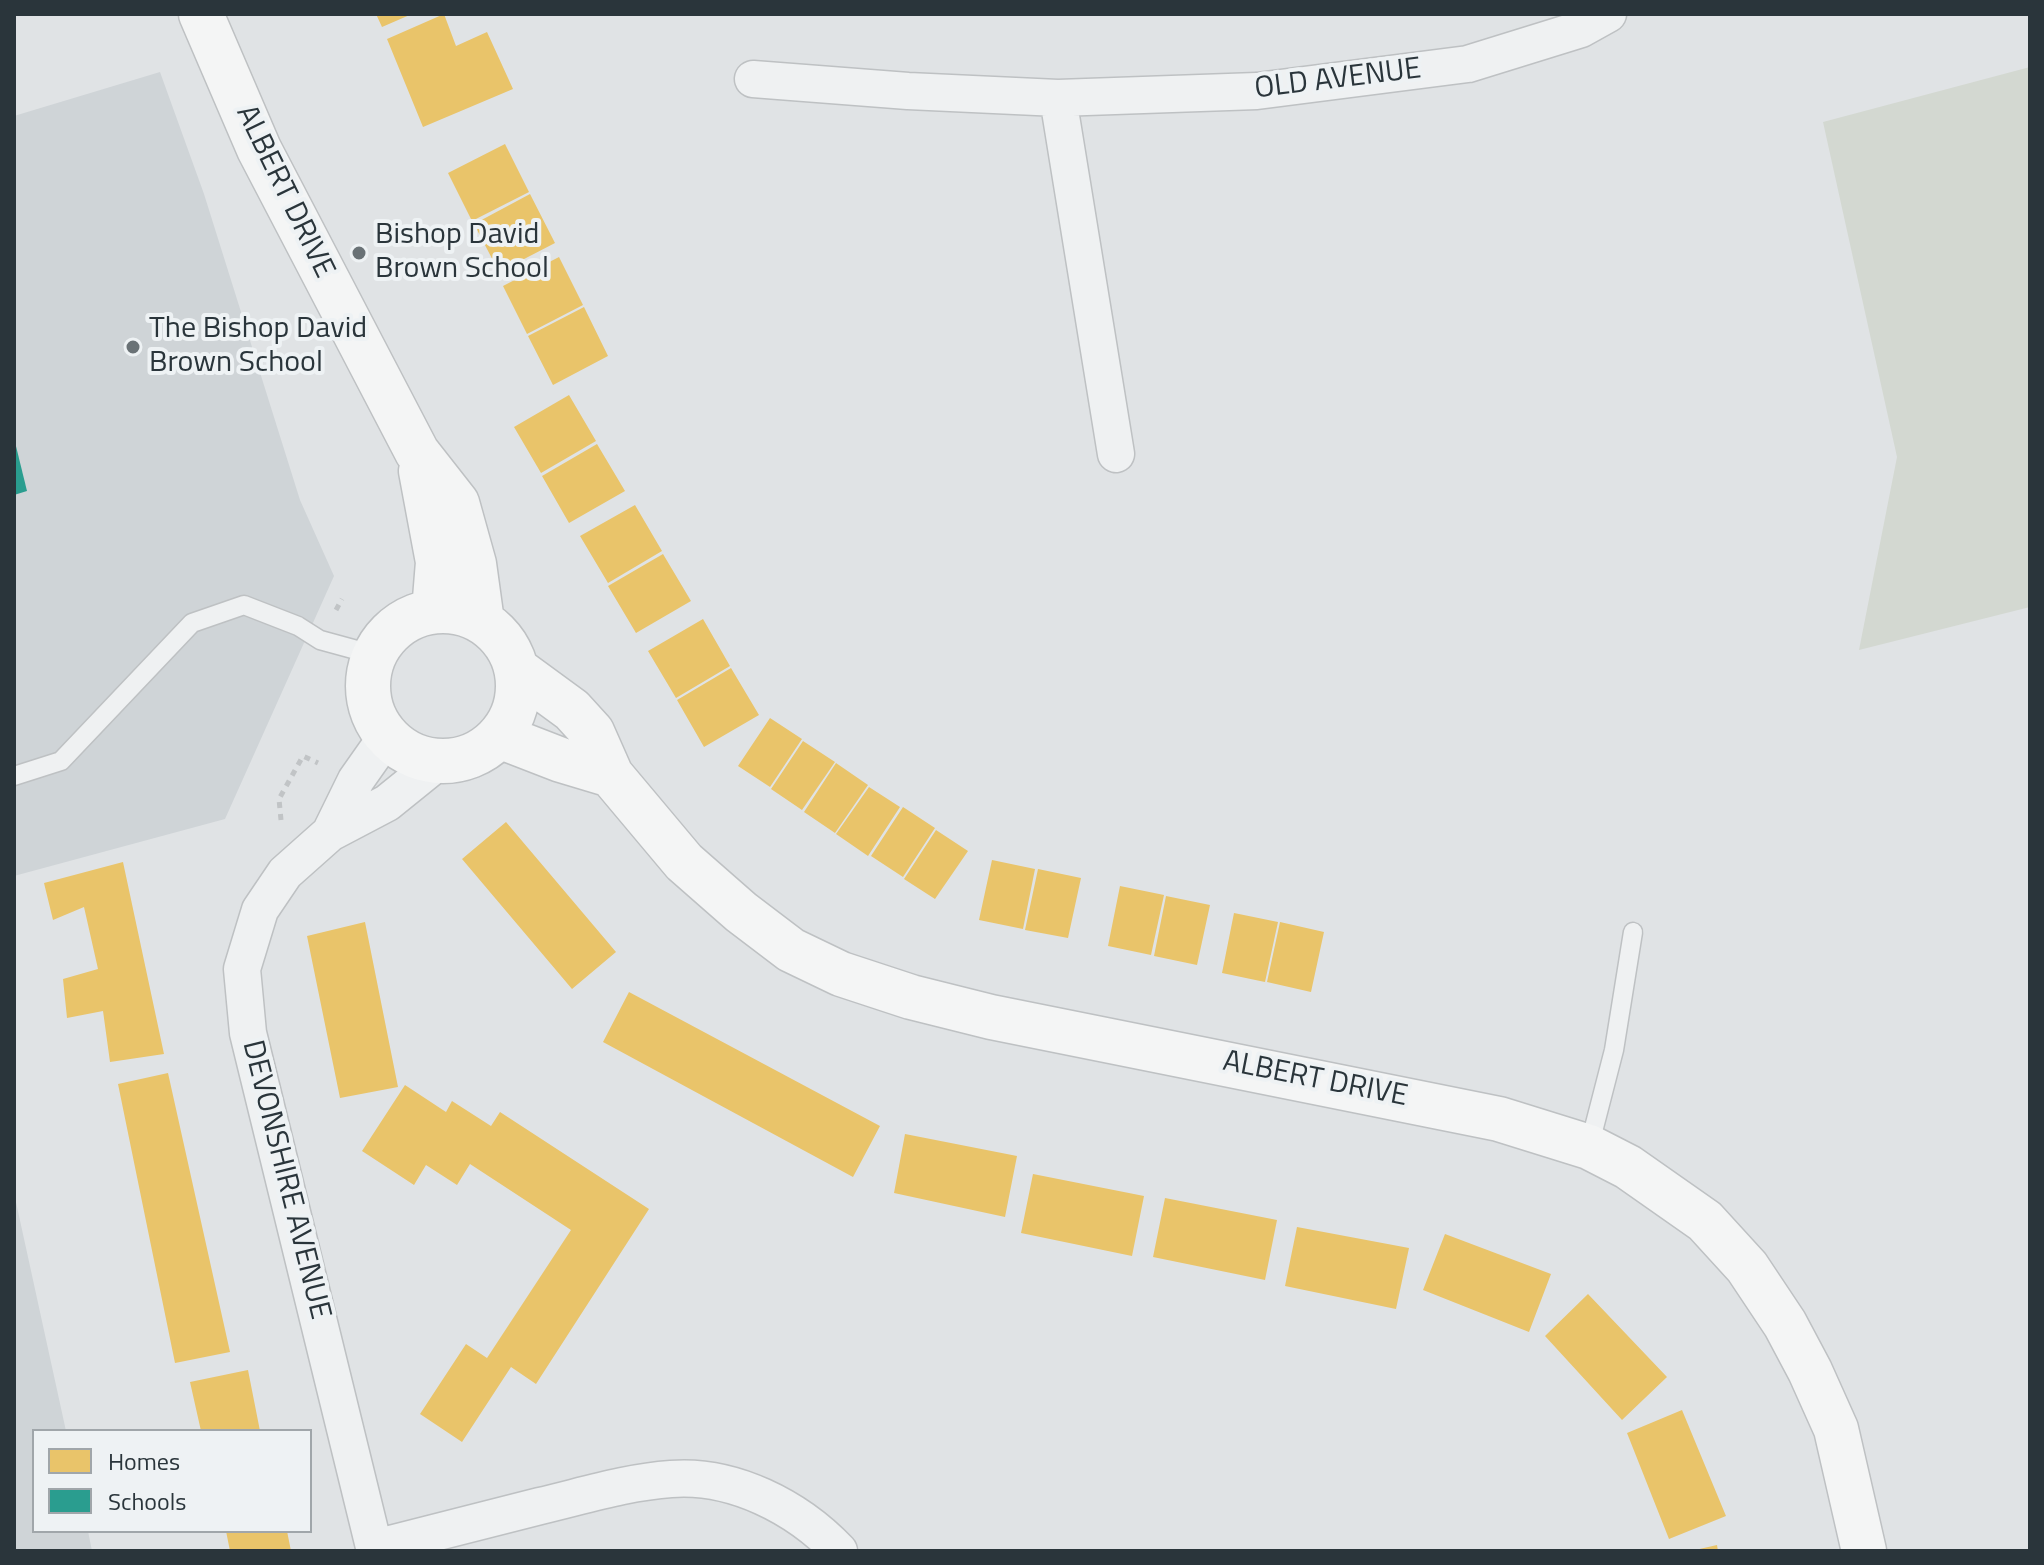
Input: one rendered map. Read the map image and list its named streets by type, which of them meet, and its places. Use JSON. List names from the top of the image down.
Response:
{
  "streets": {
    "street": ["OLD AVENUE", "ALBERT DRIVE", "DEVONSHIRE AVENUE"]
  },
  "crossings": [
    ["ALBERT DRIVE", "DEVONSHIRE AVENUE"]
  ],
  "places": ["Bishop David Brown School", "The Bishop David Brown School"],
  "legend": ["Homes", "Schools"]
}
